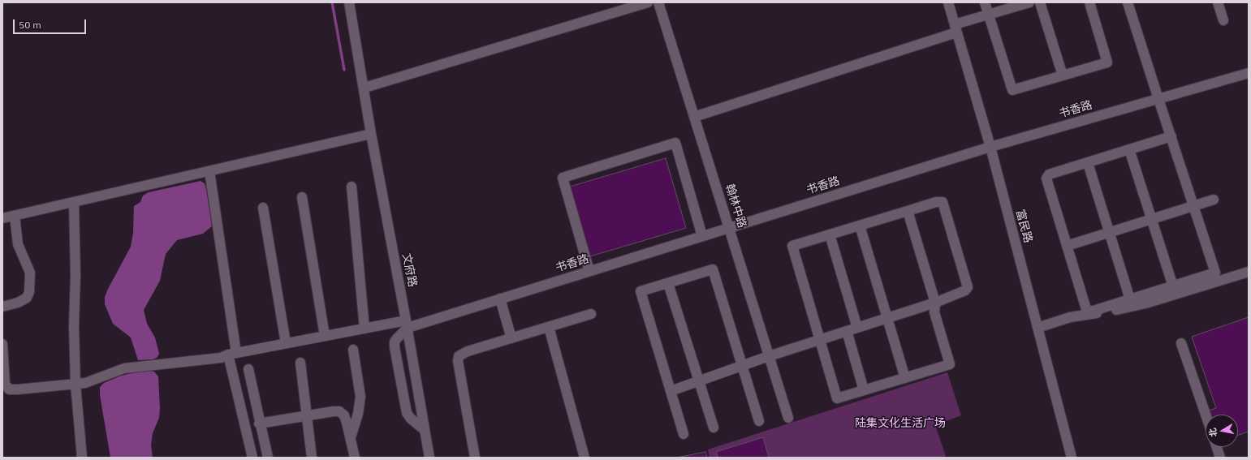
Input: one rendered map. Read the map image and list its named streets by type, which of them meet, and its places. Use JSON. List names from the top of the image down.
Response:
{
  "streets": {
    "street": [
      "书香路",
      "翰林中路",
      "富民路",
      "文府路"
    ]
  },
  "crossings": [
    ["书香路", "翰林中路"],
    ["书香路", "富民路"],
    ["书香路", "文府路"]
  ],
  "parks": ["陆集文化生活广场"],
  "scale_bar": "50 m",
  "north": "left"
}
